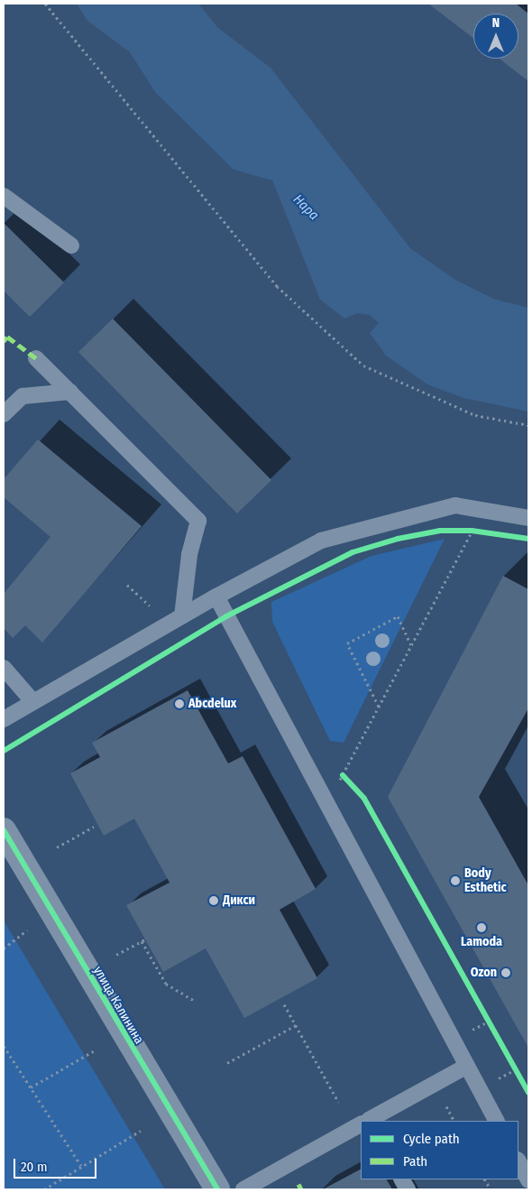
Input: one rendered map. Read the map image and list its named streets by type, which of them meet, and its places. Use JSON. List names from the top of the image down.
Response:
{
  "streets": {
    "street": ["улица Калинина"]
  },
  "water": ["Нара"],
  "places": [
    "Abcdelux",
    "Body Esthetic",
    "Дикси",
    "Lamoda",
    "Ozon"
  ],
  "legend": ["Cycle path", "Path"],
  "scale_bar": "20 m",
  "north": "top"
}
